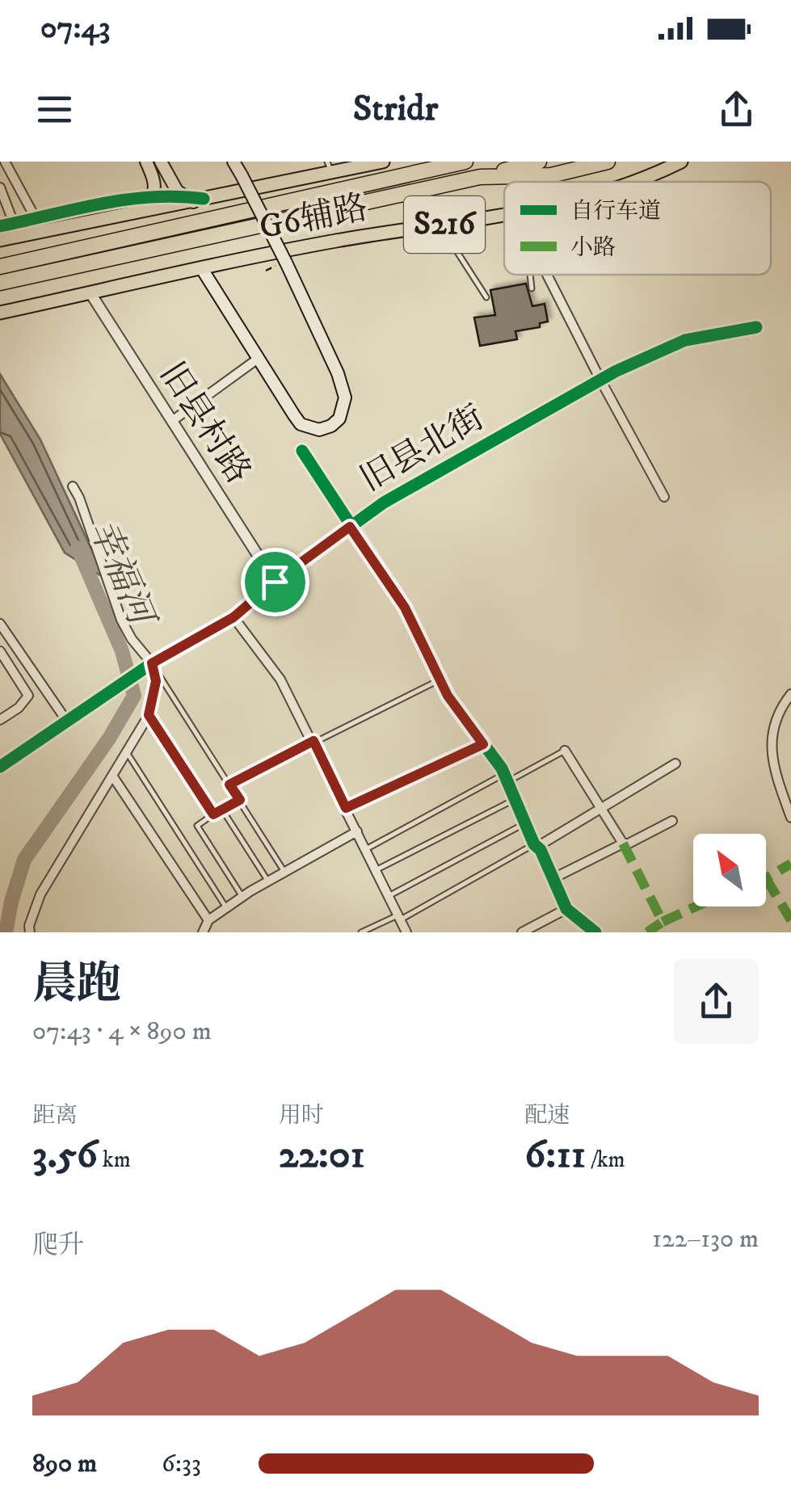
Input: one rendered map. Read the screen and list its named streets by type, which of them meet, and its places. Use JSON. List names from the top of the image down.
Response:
{
  "streets": {
    "main road": ["G6辅路", "S216"],
    "street": ["旧县村路", "旧县北街"]
  },
  "crossings": [
    ["G6辅路", "旧县村路"],
    ["旧县村路", "旧县北街"]
  ],
  "water": ["幸福河"],
  "legend": ["自行车道", "小路"],
  "north": "top left",
  "page": {
    "status": "07:43",
    "header": "Stridr",
    "heading": ["晨跑", "07:43 · 4 × 890 m"],
    "stats": [
      ["距离", "3.56 km"],
      ["用时", "22:01"],
      ["配速", "6:11 /km"]
    ],
    "chart": ["爬升", "122–130 m"],
    "list": [
      {
        "name": "890 m",
        "note": "6:33"
      }
    ]
  }
}
